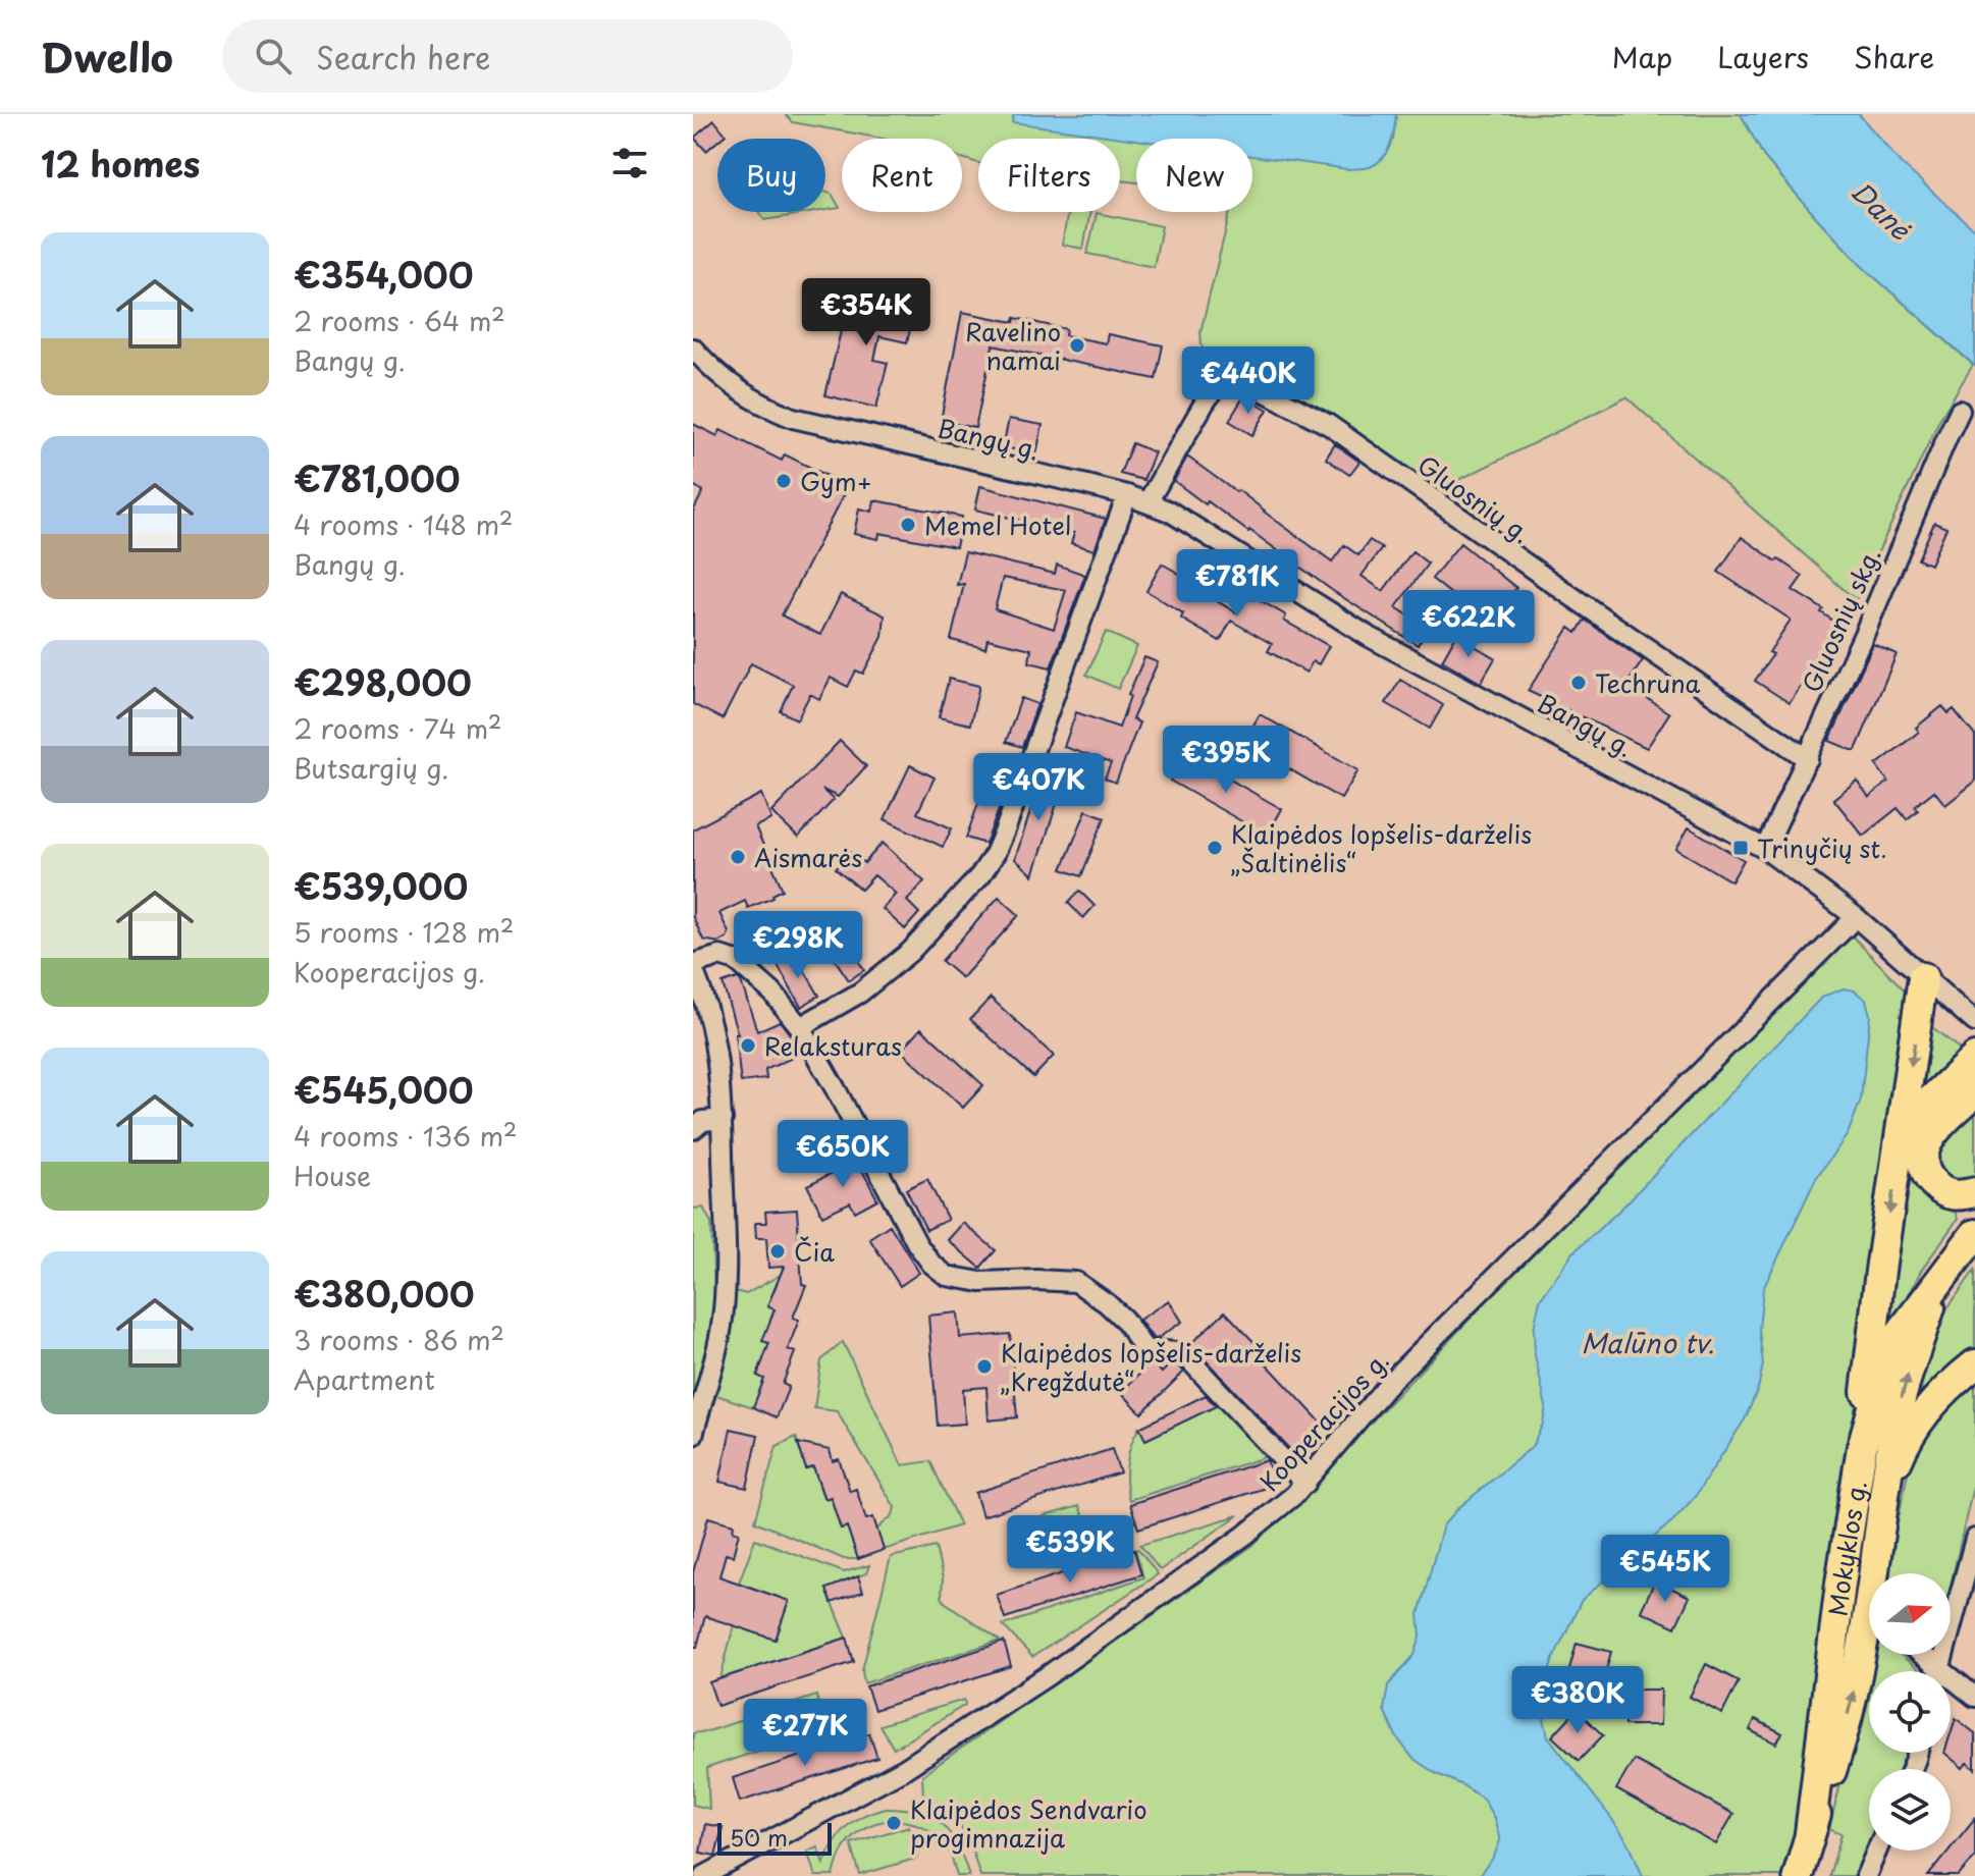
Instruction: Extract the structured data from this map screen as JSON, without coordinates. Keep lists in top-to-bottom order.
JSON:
{
  "streets": {
    "main road": ["Mokyklos g."],
    "street": [
      "Bangų g.",
      "Gluosnių g.",
      "Gluosnių skg.",
      "Kooperacijos g."
    ]
  },
  "crossings": [
    ["Bangų g.", "Gluosnių g."],
    ["Bangų g.", "Gluosnių skg."],
    ["Bangų g.", "Kooperacijos g."],
    ["Gluosnių g.", "Gluosnių skg."]
  ],
  "water": ["Danė", "Malūno tv."],
  "places": {
    "other": [
      "Ravelino namai",
      "Gym+",
      "Memel Hotel",
      "Techruna",
      "Klaipėdos lopšelis-darželis „Šaltinėlis“",
      "Aismarės",
      "Relaksturas",
      "Čia",
      "Klaipėdos lopšelis-darželis „Kregždutė“",
      "Klaipėdos Sendvario progimnazija"
    ],
    "transit": ["Trinyčių st."]
  },
  "scale_bar": "50 m",
  "north": "right",
  "page": {
    "header": "Dwello",
    "search": "Search here",
    "nav": ["Map", "Layers", "Share"],
    "heading": "12 homes",
    "chip": [
      "Buy",
      "Rent",
      "Filters",
      "New"
    ],
    "list": [
      {
        "name": "€354,000",
        "note": "2 rooms · 64 m² · Bangų g."
      },
      {
        "name": "€781,000",
        "note": "4 rooms · 148 m² · Bangų g."
      },
      {
        "name": "€298,000",
        "note": "2 rooms · 74 m² · Butsargių g."
      },
      {
        "name": "€539,000",
        "note": "5 rooms · 128 m² · Kooperacijos g."
      },
      {
        "name": "€545,000",
        "note": "4 rooms · 136 m² · House"
      },
      {
        "name": "€380,000",
        "note": "3 rooms · 86 m² · Apartment"
      }
    ],
    "price": [
      "€354K",
      "€440K",
      "€781K",
      "€622K",
      "€395K",
      "€407K",
      "€298K",
      "€650K",
      "€539K",
      "€545K",
      "€380K",
      "€277K"
    ],
    "scale": "50 m"
  }
}
